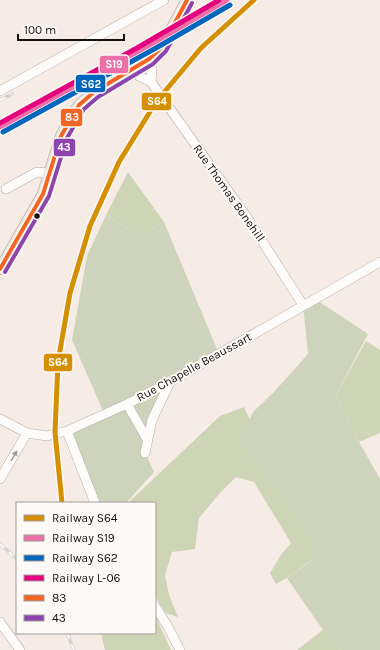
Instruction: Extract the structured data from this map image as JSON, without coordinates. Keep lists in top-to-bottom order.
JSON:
{
  "streets": {
    "street": ["Rue Thomas Bonehill", "Rue Chapelle Beaussart"]
  },
  "crossings": [
    ["Rue Thomas Bonehill", "Rue Chapelle Beaussart"]
  ],
  "lines": [
    "rail line S64",
    "rail line S19",
    "rail line L-06",
    "transit line 83",
    "transit line 43",
    "rail line S62"
  ],
  "legend": [
    "Railway S64",
    "Railway S19",
    "Railway S62",
    "Railway L-06",
    "83",
    "43"
  ],
  "scale_bar": "100 m"
}
